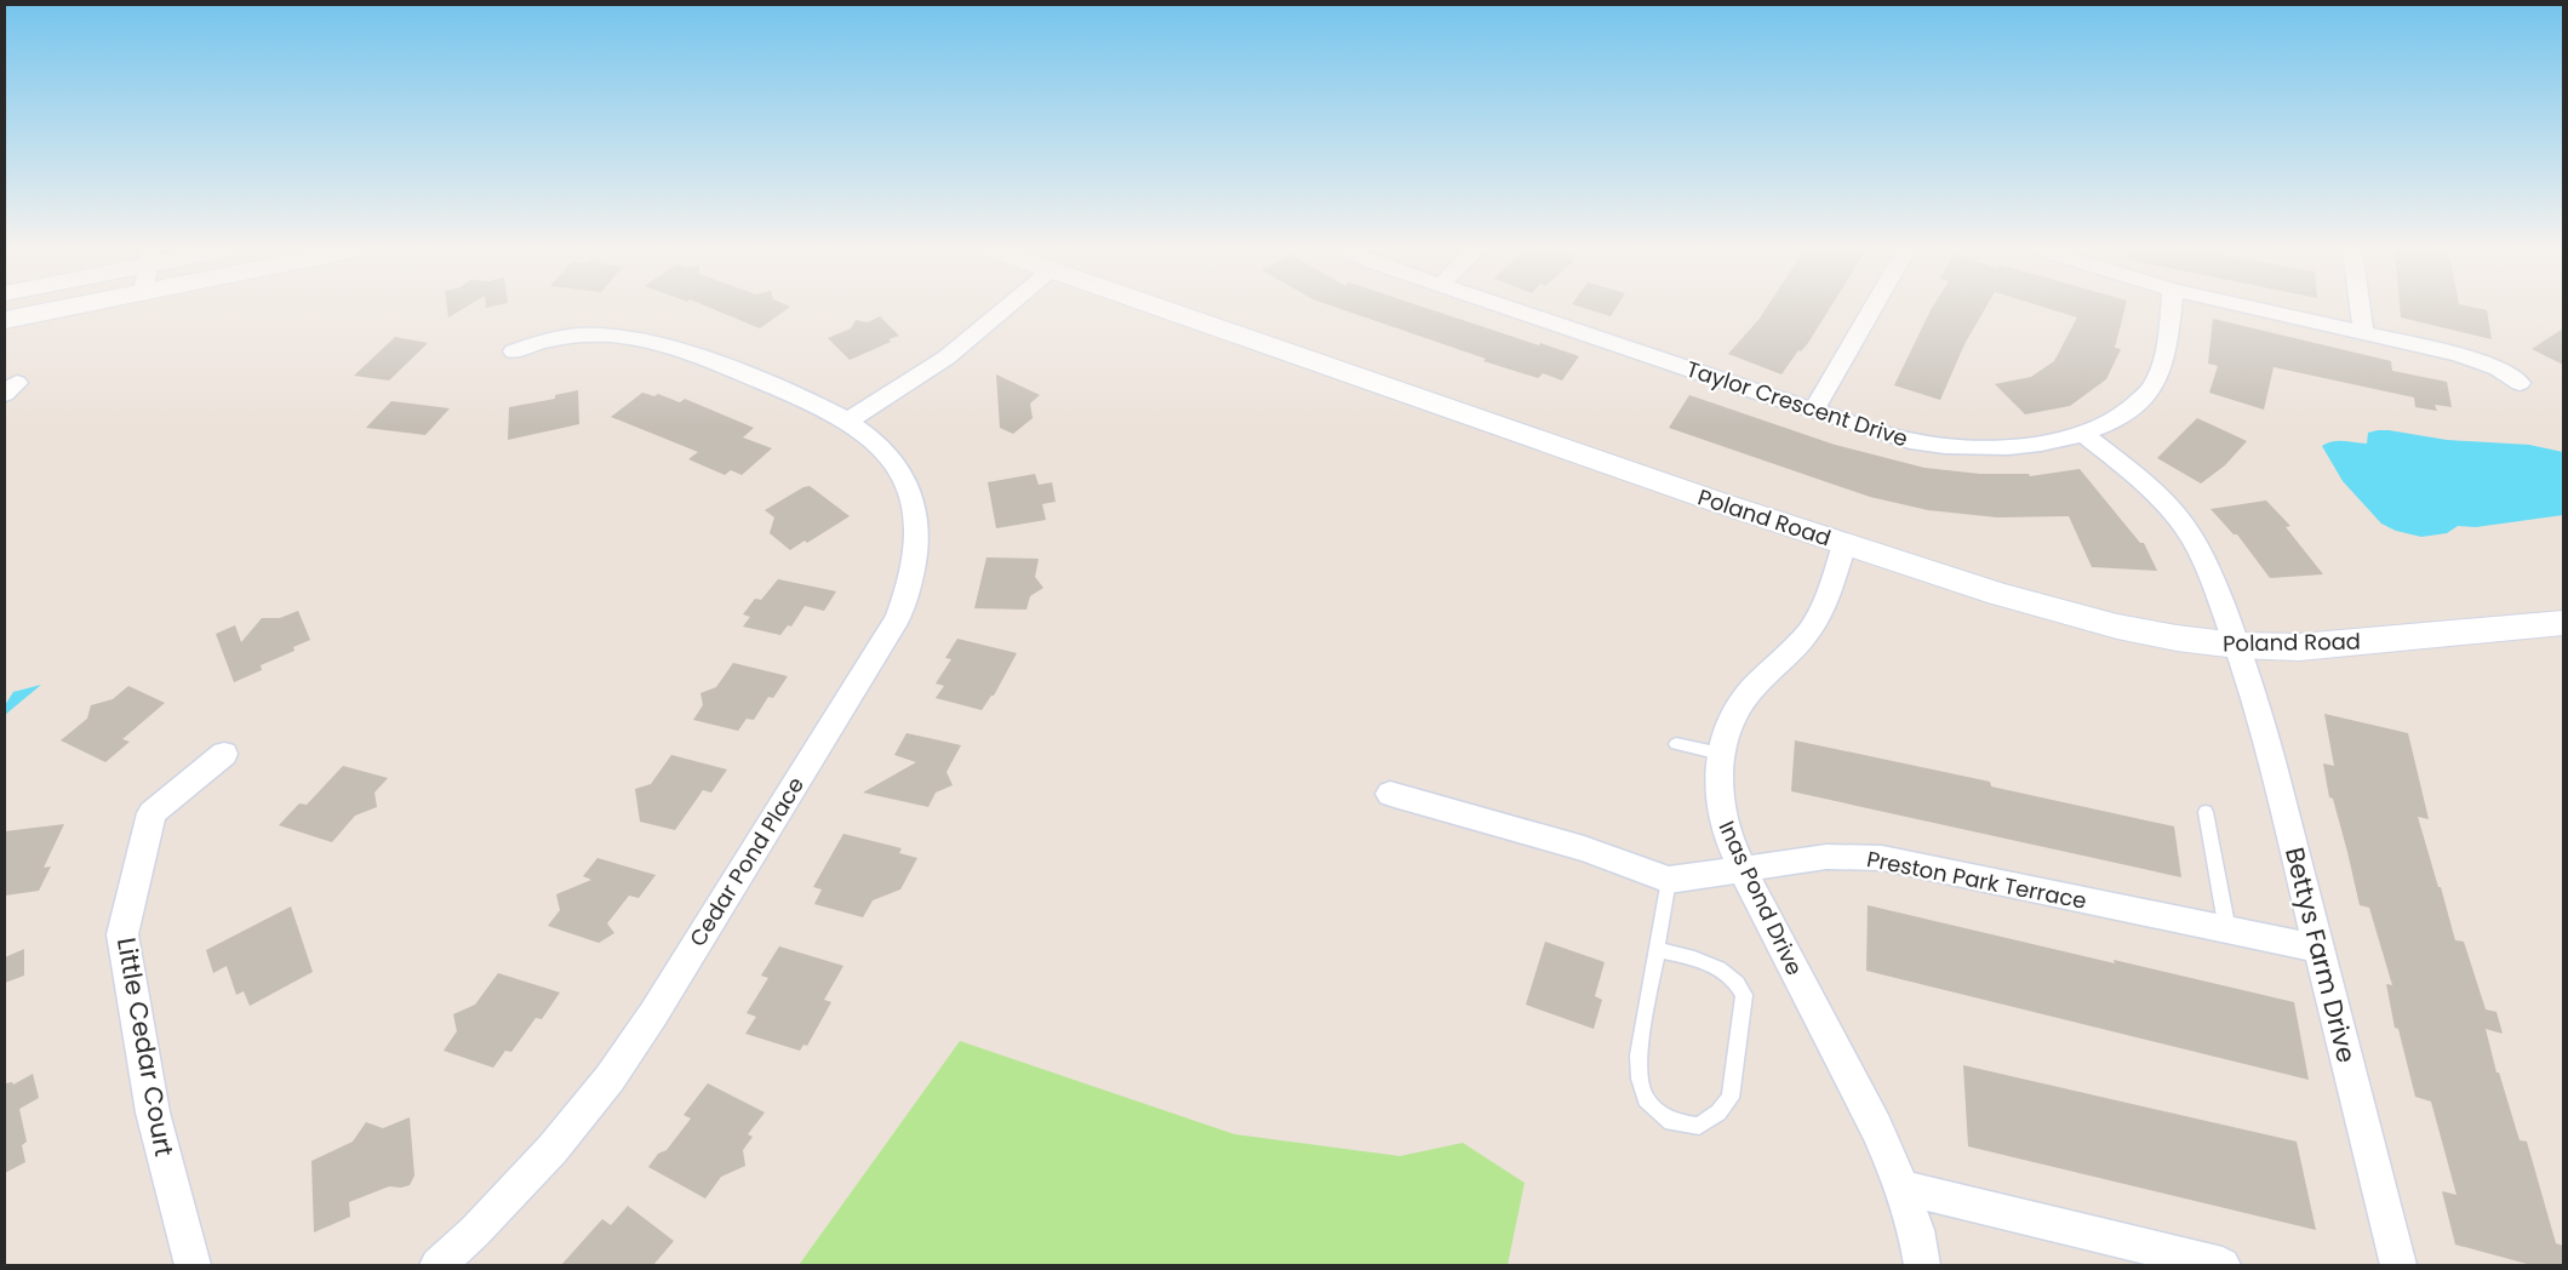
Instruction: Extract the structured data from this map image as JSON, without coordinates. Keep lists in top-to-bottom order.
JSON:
{
  "streets": {
    "street": [
      "Taylor Crescent Drive",
      "Poland Road",
      "Cedar Pond Place",
      "Preston Park Terrace",
      "Inas Pond Drive",
      "Bettys Farm Drive",
      "Little Cedar Court"
    ]
  },
  "crossings": [
    ["Taylor Crescent Drive", "Bettys Farm Drive"],
    ["Poland Road", "Inas Pond Drive"],
    ["Poland Road", "Bettys Farm Drive"],
    ["Preston Park Terrace", "Inas Pond Drive"],
    ["Preston Park Terrace", "Bettys Farm Drive"]
  ]
}
